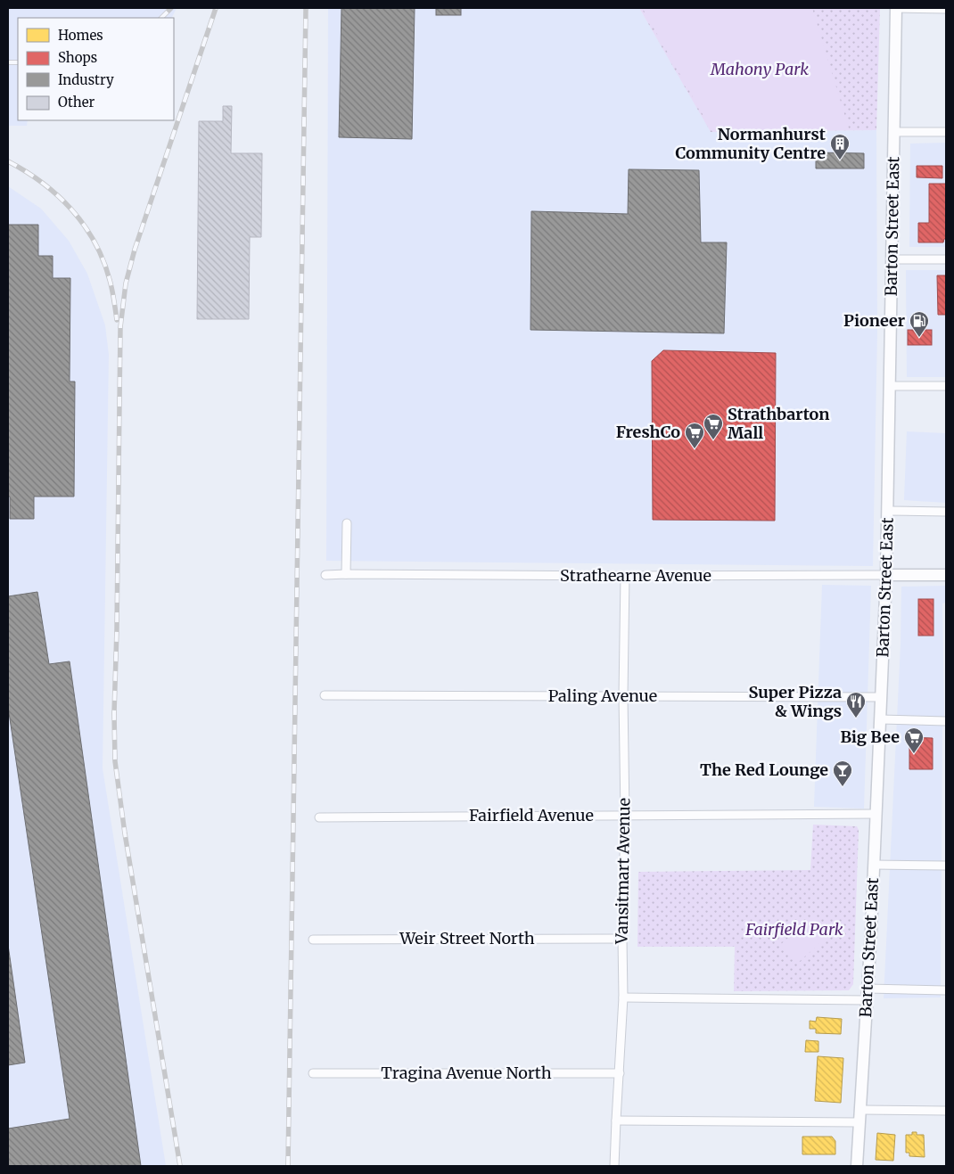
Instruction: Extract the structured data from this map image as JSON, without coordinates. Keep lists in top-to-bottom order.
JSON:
{
  "streets": {
    "main road": ["Barton Street East", "Strathearne Avenue"],
    "street": [
      "Paling Avenue",
      "Fairfield Avenue",
      "Vansitmart Avenue",
      "Weir Street North",
      "Tragina Avenue North"
    ]
  },
  "crossings": [
    ["Barton Street East", "Strathearne Avenue"],
    ["Barton Street East", "Paling Avenue"],
    ["Barton Street East", "Fairfield Avenue"],
    ["Strathearne Avenue", "Vansitmart Avenue"],
    ["Paling Avenue", "Vansitmart Avenue"],
    ["Fairfield Avenue", "Vansitmart Avenue"],
    ["Vansitmart Avenue", "Weir Street North"],
    ["Vansitmart Avenue", "Tragina Avenue North"]
  ],
  "parks": ["Mahony Park", "Fairfield Park"],
  "places": {
    "building": ["Normanhurst Community Centre"],
    "fuel station": ["Pioneer"],
    "supermarket": ["Strathbarton Mall", "FreshCo", "Big Bee"],
    "restaurant": ["Super Pizza & Wings"],
    "bar": ["The Red Lounge"]
  },
  "legend": [
    "Homes",
    "Shops",
    "Industry",
    "Other"
  ]
}
